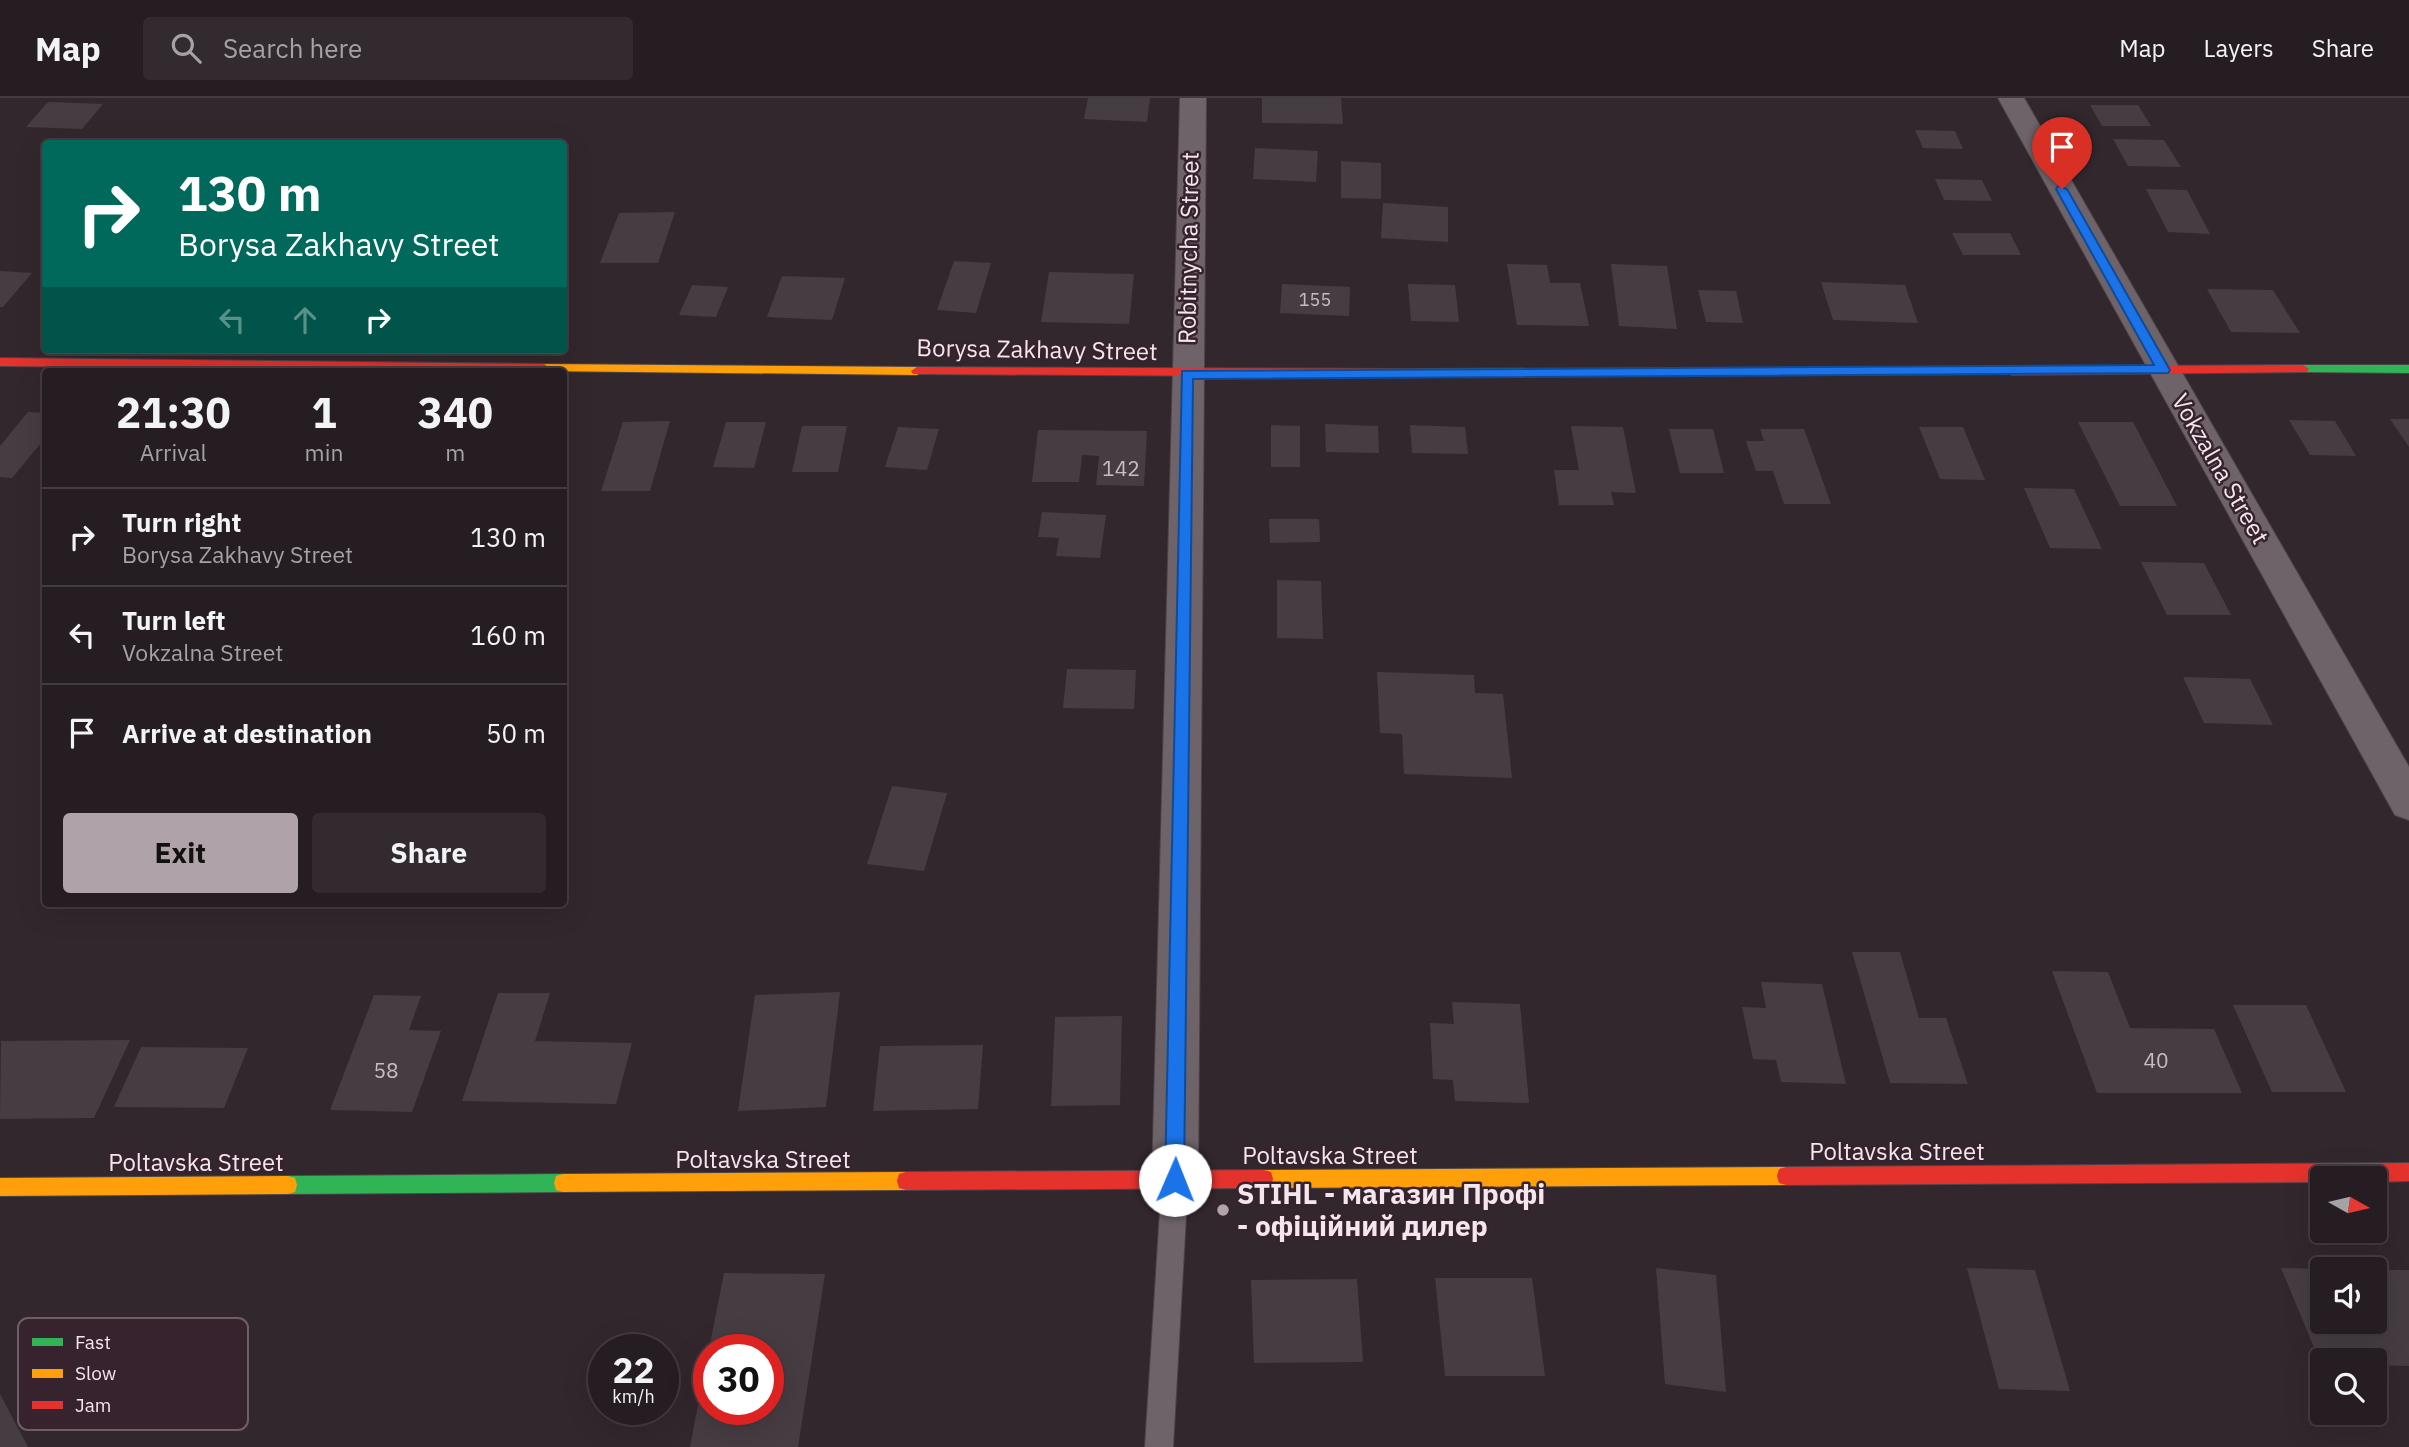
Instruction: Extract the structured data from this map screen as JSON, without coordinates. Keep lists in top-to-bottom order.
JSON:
{
  "streets": {
    "street": [
      "Robitnycha Street",
      "Borysa Zakhavy Street",
      "Vokzalna Street",
      "Poltavska Street"
    ]
  },
  "crossings": [
    ["Robitnycha Street", "Borysa Zakhavy Street"],
    ["Robitnycha Street", "Poltavska Street"],
    ["Borysa Zakhavy Street", "Vokzalna Street"]
  ],
  "places": ["STIHL - магазин Профі - офіційний дилер"],
  "house_numbers": [
    "155",
    "142",
    "40",
    "58"
  ],
  "legend": ["Fast", "Slow", "Jam"],
  "north": "right",
  "page": {
    "header": "Map",
    "search": "Search here",
    "nav": ["Map", "Layers", "Share"],
    "turn": ["130 m", "Borysa Zakhavy Street"],
    "eta": [
      "21:30",
      "Arrival",
      "1",
      "min",
      "340",
      "m"
    ],
    "list": [
      {
        "name": "Turn right",
        "note": "Borysa Zakhavy Street",
        "value": "130 m"
      },
      {
        "name": "Turn left",
        "note": "Vokzalna Street",
        "value": "160 m"
      },
      {
        "name": "Arrive at destination",
        "value": "50 m"
      }
    ],
    "buttons": ["Exit", "Share"],
    "speed": "22 km/h",
    "limit": "30"
  }
}
